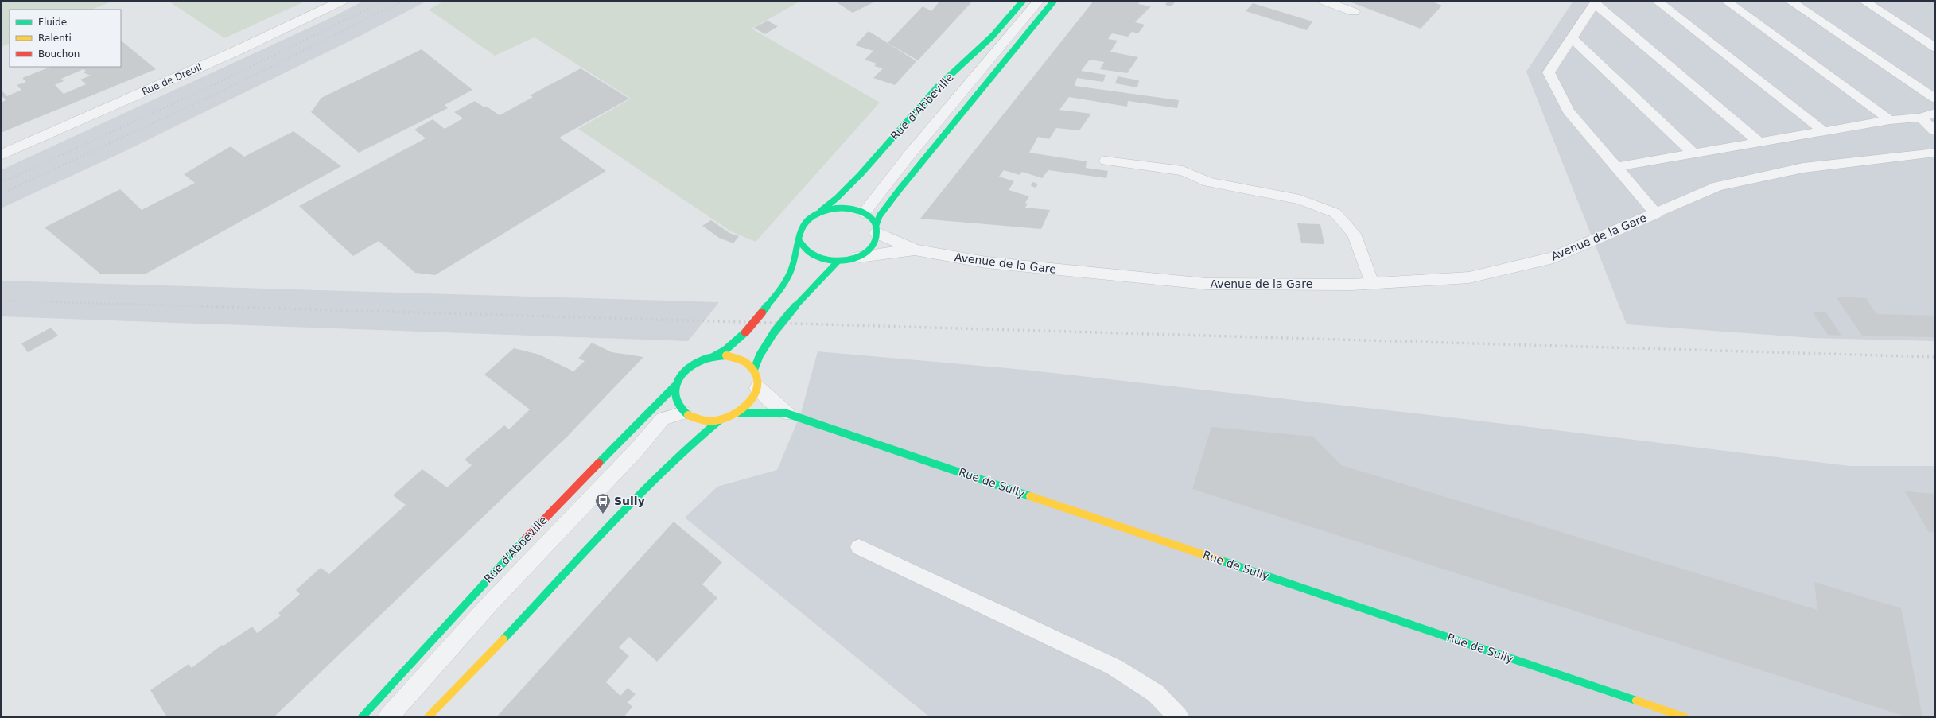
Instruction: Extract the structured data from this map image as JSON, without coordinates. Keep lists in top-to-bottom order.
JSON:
{
  "streets": {
    "main road": ["Rue d'Abbeville", "Rue de Sully"],
    "street": ["Rue de Dreuil", "Avenue de la Gare"]
  },
  "crossings": [
    ["Rue d'Abbeville", "Avenue de la Gare"],
    ["Rue d'Abbeville", "Rue de Sully"]
  ],
  "places": {
    "bus stop": ["Sully"]
  },
  "legend": ["Fluide", "Ralenti", "Bouchon"]
}
